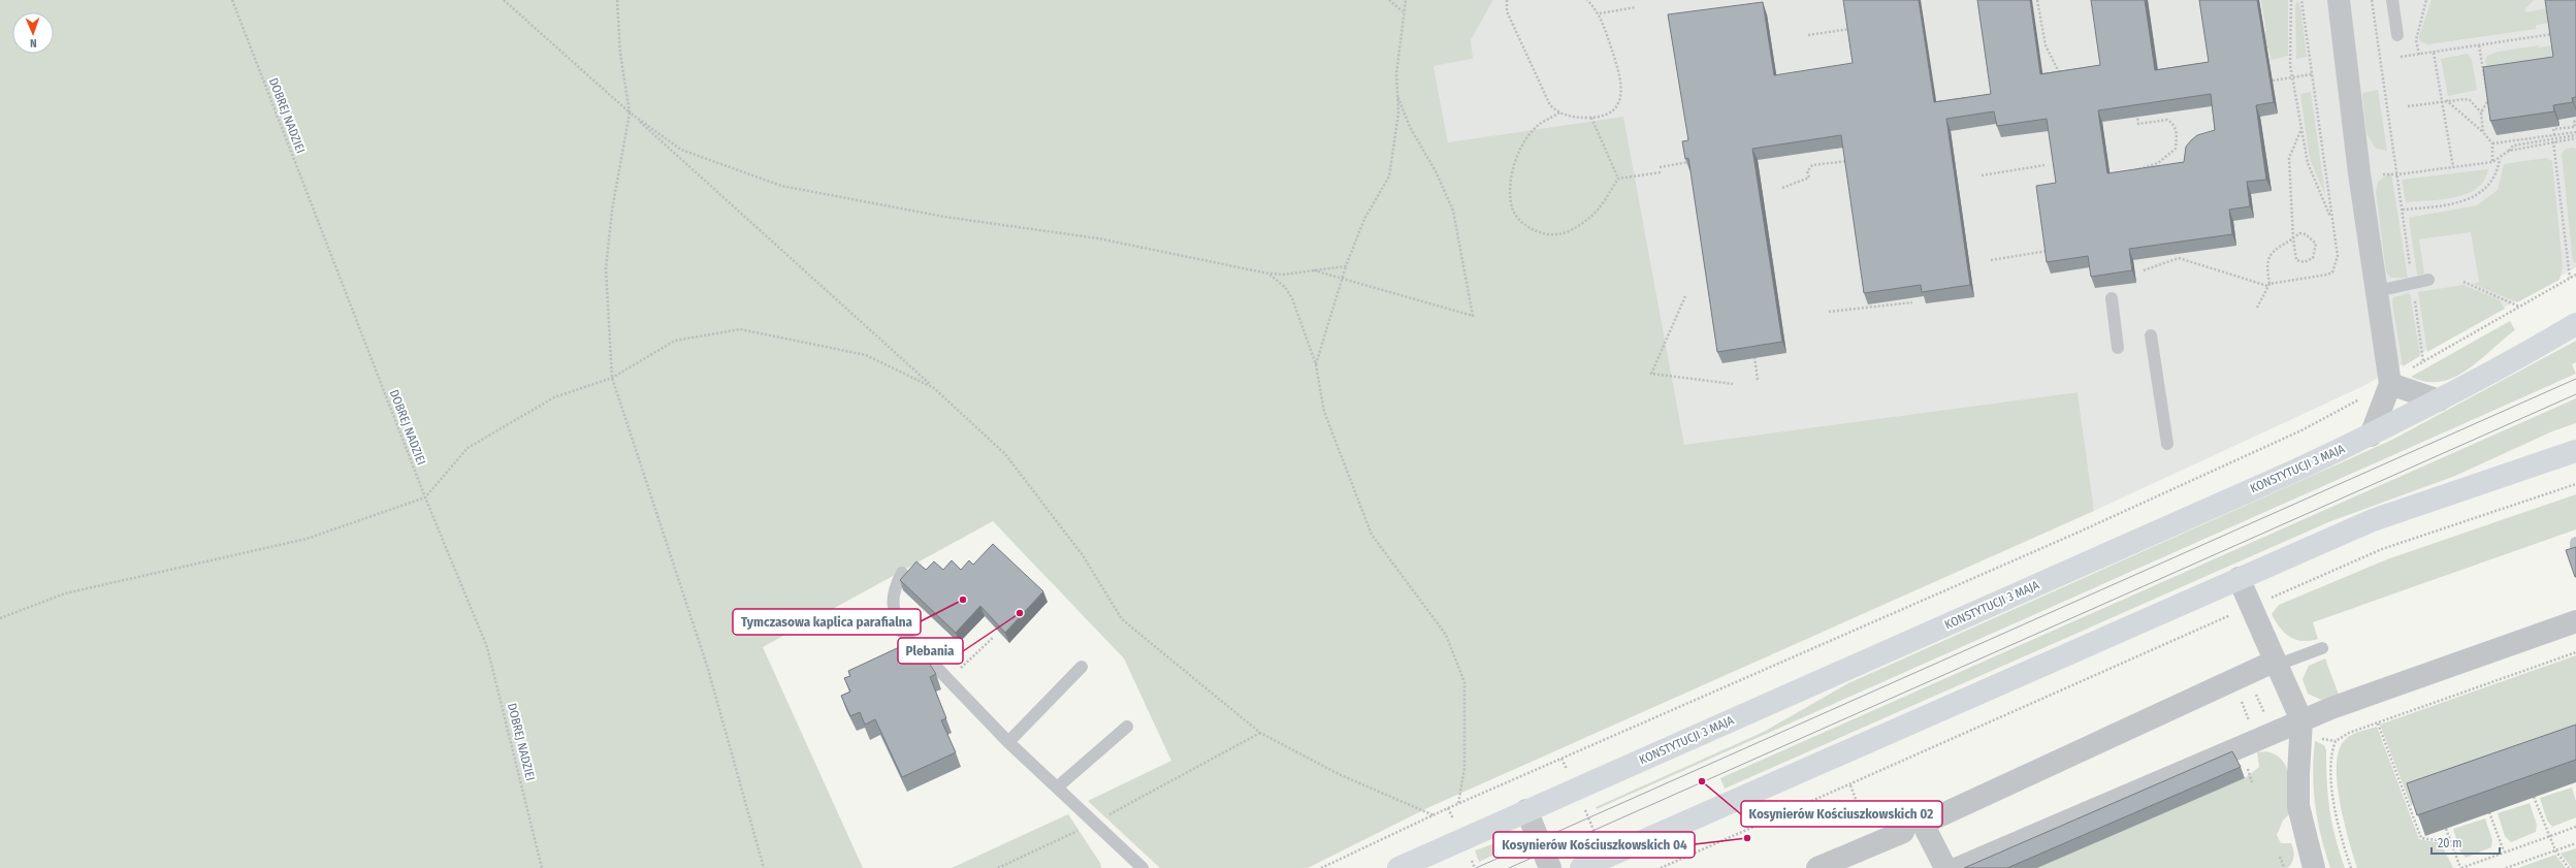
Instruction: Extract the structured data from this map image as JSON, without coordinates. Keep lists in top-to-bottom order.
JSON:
{
  "streets": {
    "street": ["KONSTYTUCJI 3 MAJA"],
    "path": ["DOBREJ NADZIEI"]
  },
  "places": [
    "Tymczasowa kaplica parafialna",
    "Plebania",
    "Kosynierów Kościuszkowskich 02",
    "Kosynierów Kościuszkowskich 04"
  ],
  "scale_bar": "20 m",
  "north": "bottom"
}
